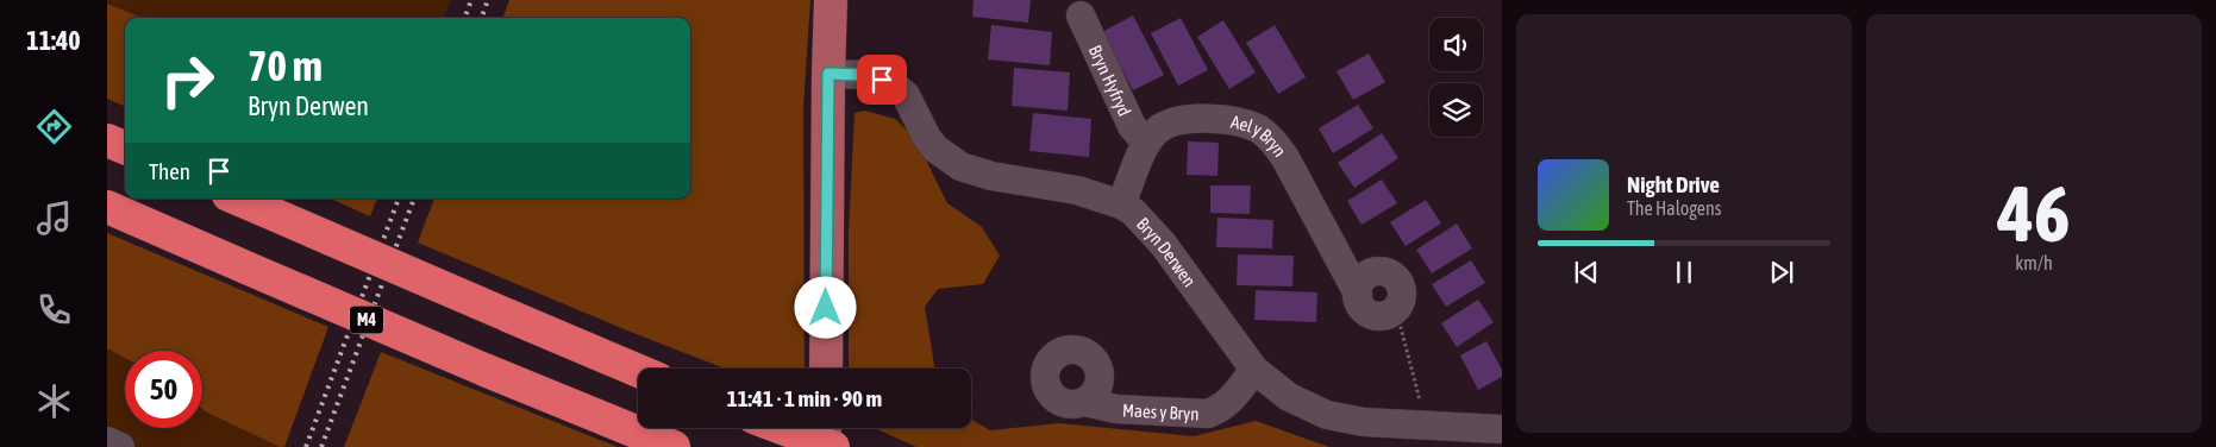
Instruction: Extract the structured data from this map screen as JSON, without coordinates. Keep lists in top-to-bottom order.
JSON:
{
  "streets": {
    "highway": ["M4"],
    "street": [
      "Bryn Hyfryd",
      "Ael y Bryn",
      "Bryn Derwen",
      "Maes y Bryn"
    ]
  },
  "crossings": [
    ["Bryn Hyfryd", "Ael y Bryn"],
    ["Ael y Bryn", "Bryn Derwen"],
    ["Bryn Derwen", "Maes y Bryn"]
  ],
  "page": {
    "tabs": "11:40",
    "tile": ["46", "km/h"],
    "turn": ["70 m", "Bryn Derwen"],
    "then": "Then",
    "song": ["Night Drive", "The Halogens"],
    "limit": "50",
    "trip": "11:41 · 1 min · 90 m"
  }
}
